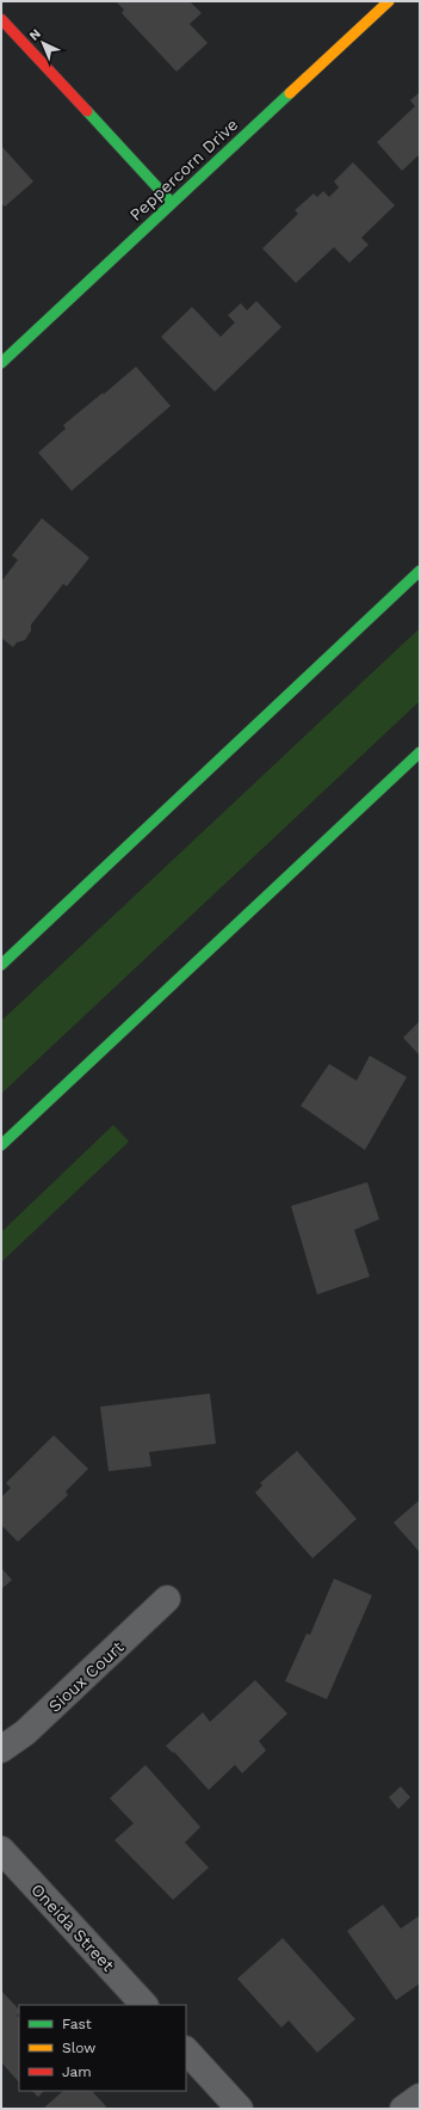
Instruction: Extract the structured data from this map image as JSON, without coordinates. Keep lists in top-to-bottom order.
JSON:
{
  "streets": {
    "main road": ["Peppercorn Drive"],
    "street": ["Sioux Court", "Oneida Street"]
  },
  "legend": ["Fast", "Slow", "Jam"],
  "north": "top left"
}
